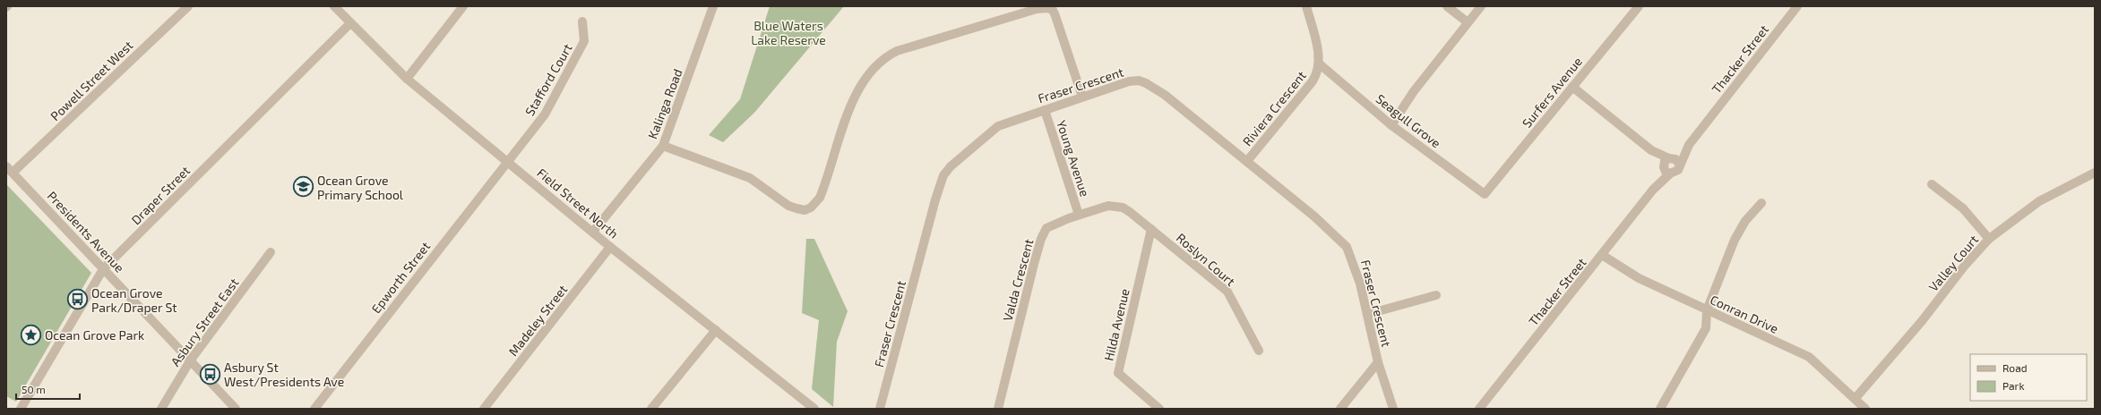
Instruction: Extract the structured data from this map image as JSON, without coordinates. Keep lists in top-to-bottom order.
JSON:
{
  "streets": {
    "street": [
      "Thacker Street",
      "Stafford Court",
      "Powell Street West",
      "Fraser Crescent",
      "Surfers Avenue",
      "Kalinga Road",
      "Riviera Crescent",
      "Seagull Grove",
      "Young Avenue",
      "Draper Street",
      "Field Street North",
      "Presidents Avenue",
      "Roslyn Court",
      "Valley Court",
      "Epworth Street",
      "Valda Crescent",
      "Conran Drive",
      "Madeley Street",
      "Asbury Street East",
      "Hilda Avenue"
    ]
  },
  "crossings": [
    ["Thacker Street", "Conran Drive"],
    ["Stafford Court", "Field Street North"],
    ["Stafford Court", "Epworth Street"],
    ["Powell Street West", "Presidents Avenue"],
    ["Fraser Crescent", "Riviera Crescent"],
    ["Fraser Crescent", "Young Avenue"],
    ["Surfers Avenue", "Seagull Grove"],
    ["Kalinga Road", "Field Street North"],
    ["Riviera Crescent", "Seagull Grove"],
    ["Young Avenue", "Valda Crescent"],
    ["Draper Street", "Field Street North"],
    ["Draper Street", "Presidents Avenue"],
    ["Field Street North", "Epworth Street"],
    ["Field Street North", "Madeley Street"],
    ["Presidents Avenue", "Asbury Street East"],
    ["Roslyn Court", "Valda Crescent"],
    ["Roslyn Court", "Hilda Avenue"],
    ["Valley Court", "Conran Drive"],
    ["Valda Crescent", "Hilda Avenue"]
  ],
  "parks": ["Blue Waters Lake Reserve"],
  "places": {
    "school or university": ["Ocean Grove Primary School"],
    "bus stop": ["Ocean Grove Park/Draper St", "Asbury St West/Presidents Ave"],
    "place": ["Ocean Grove Park"]
  },
  "legend": ["Road", "Park"],
  "scale_bar": "50 m"
}
